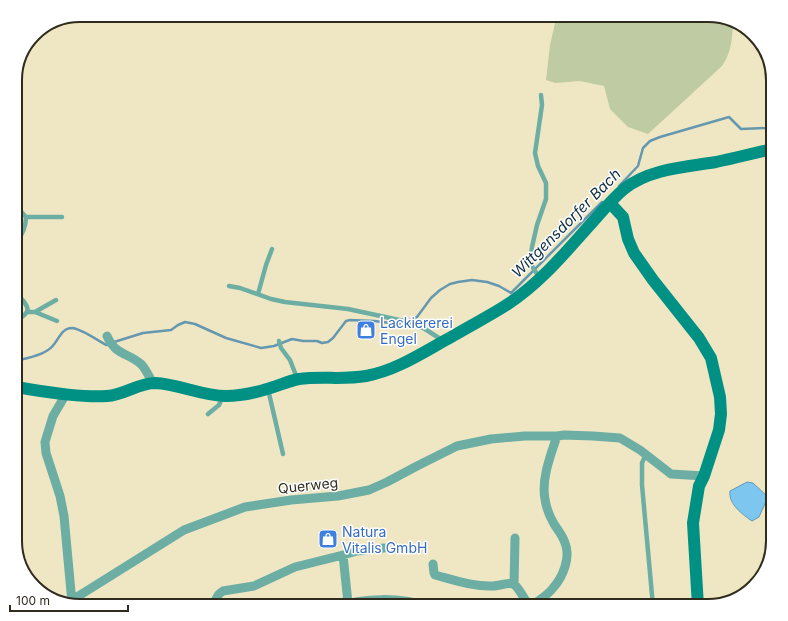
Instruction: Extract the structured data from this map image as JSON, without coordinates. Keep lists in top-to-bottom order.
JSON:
{
  "streets": {
    "street": ["Querweg"]
  },
  "water": ["Wittgensdorfer Bach"],
  "places": {
    "shop": ["Lackiererei Engel", "Natura Vitalis GmbH"]
  },
  "scale_bar": "100 m"
}
